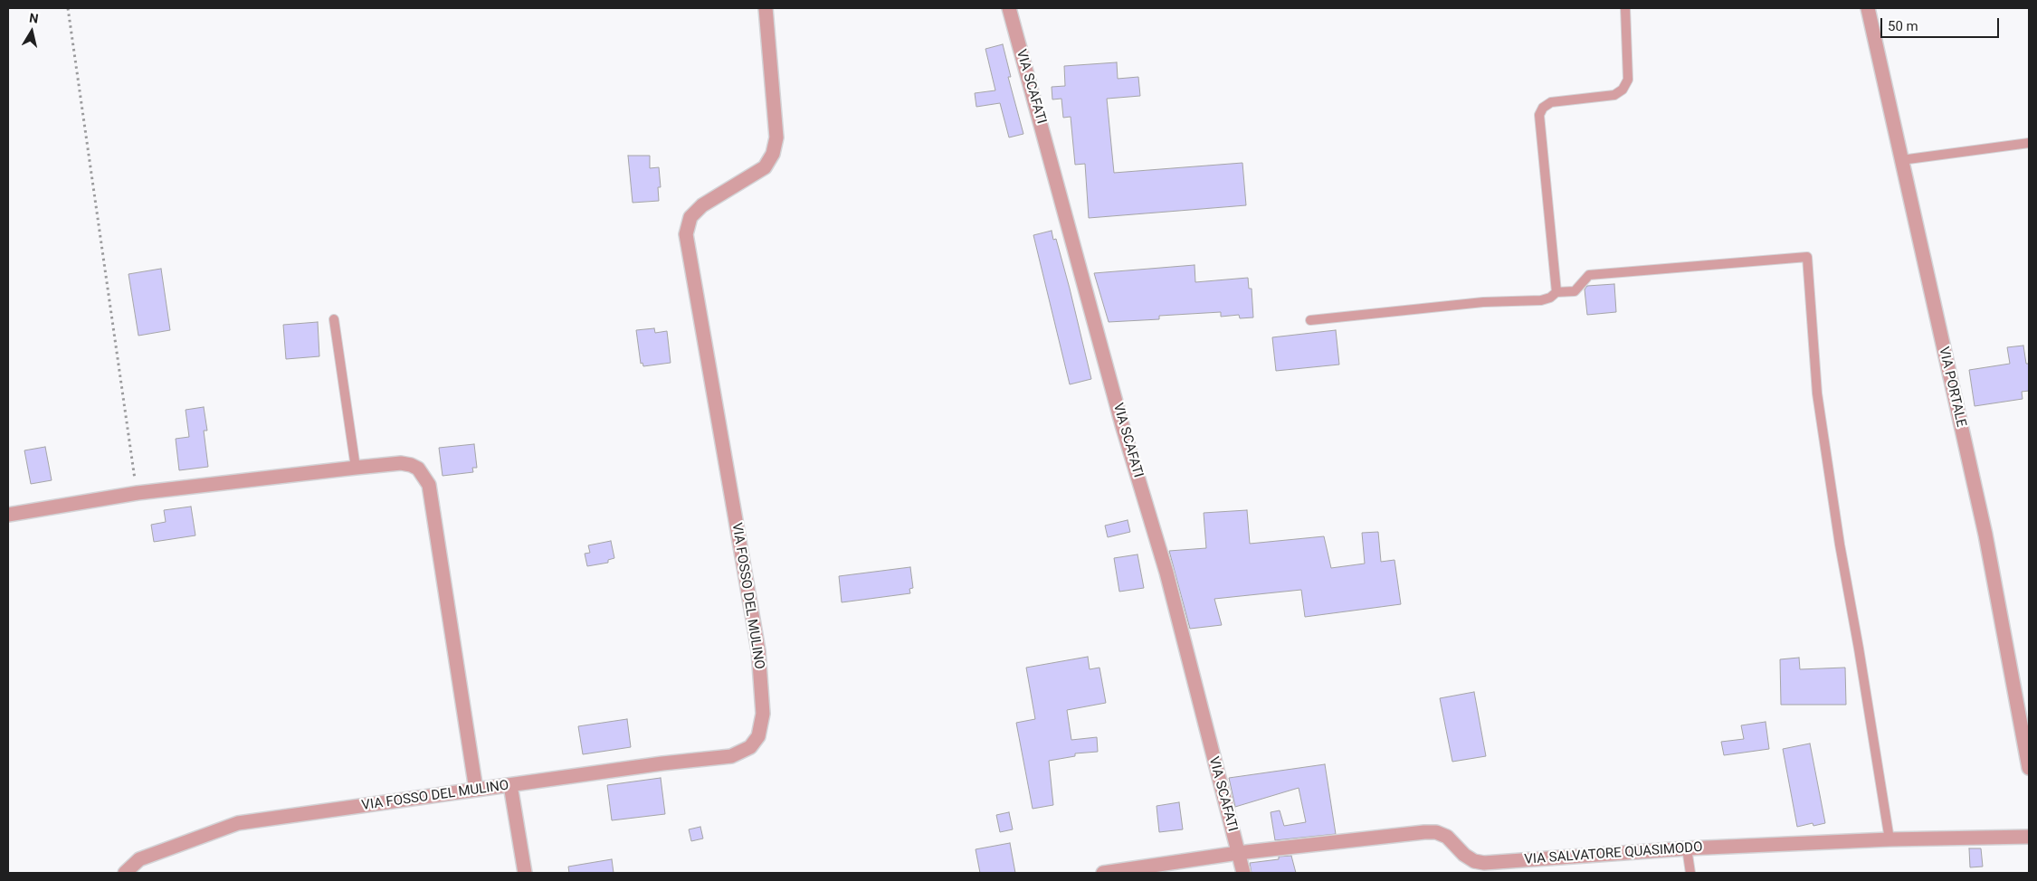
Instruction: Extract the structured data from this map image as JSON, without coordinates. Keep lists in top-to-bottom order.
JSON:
{
  "streets": {
    "street": [
      "VIA SCAFATI",
      "VIA PORTALE",
      "VIA FOSSO DEL MULINO",
      "VIA SALVATORE QUASIMODO"
    ]
  },
  "crossings": [
    ["VIA SCAFATI", "VIA SALVATORE QUASIMODO"]
  ],
  "scale_bar": "50 m",
  "north": "top"
}
